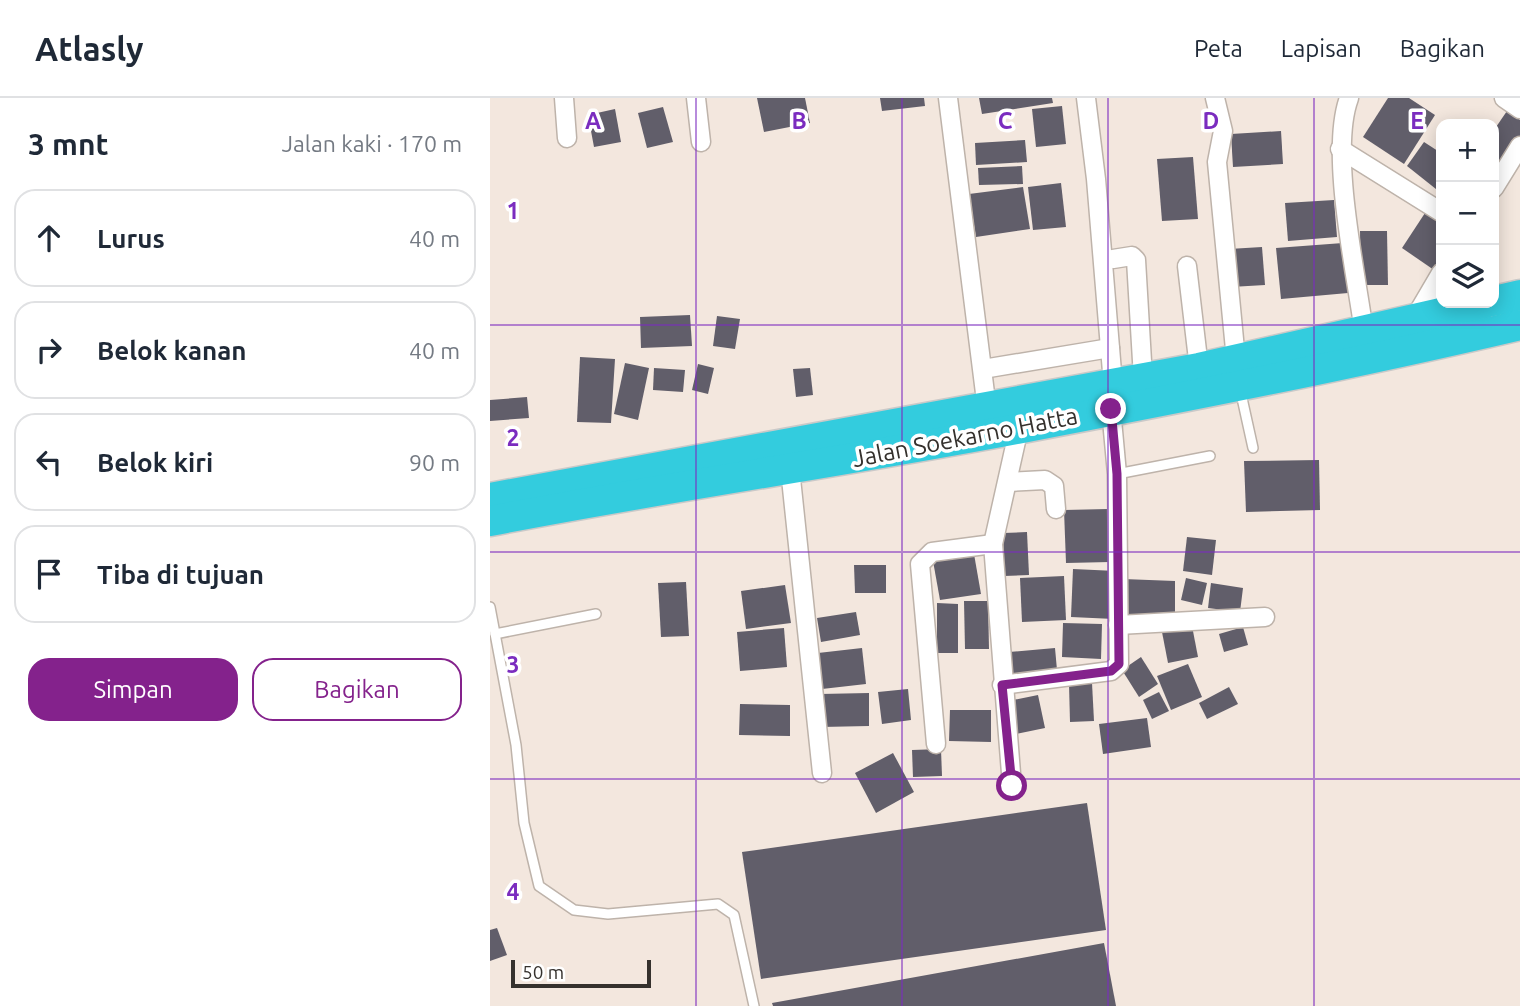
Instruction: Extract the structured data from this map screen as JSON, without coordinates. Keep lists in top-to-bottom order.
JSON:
{
  "streets": {
    "highway": ["Jalan Soekarno Hatta"]
  },
  "scale_bar": "50 m",
  "page": {
    "header": "Atlasly",
    "nav": ["Peta", "Lapisan", "Bagikan"],
    "heading": ["3 mnt", "Jalan kaki · 170 m"],
    "map_buttons": ["+", "−"],
    "list": [
      ["Lurus", "40 m"],
      ["Belok kanan", "40 m"],
      ["Belok kiri", "90 m"],
      "Tiba di tujuan"
    ],
    "buttons": ["Simpan", "Bagikan"],
    "scale": "50 m"
  },
  "grid": {
    "columns": [
      "A",
      "B",
      "C",
      "D",
      "E"
    ],
    "rows": [
      "1",
      "2",
      "3",
      "4"
    ]
  }
}
